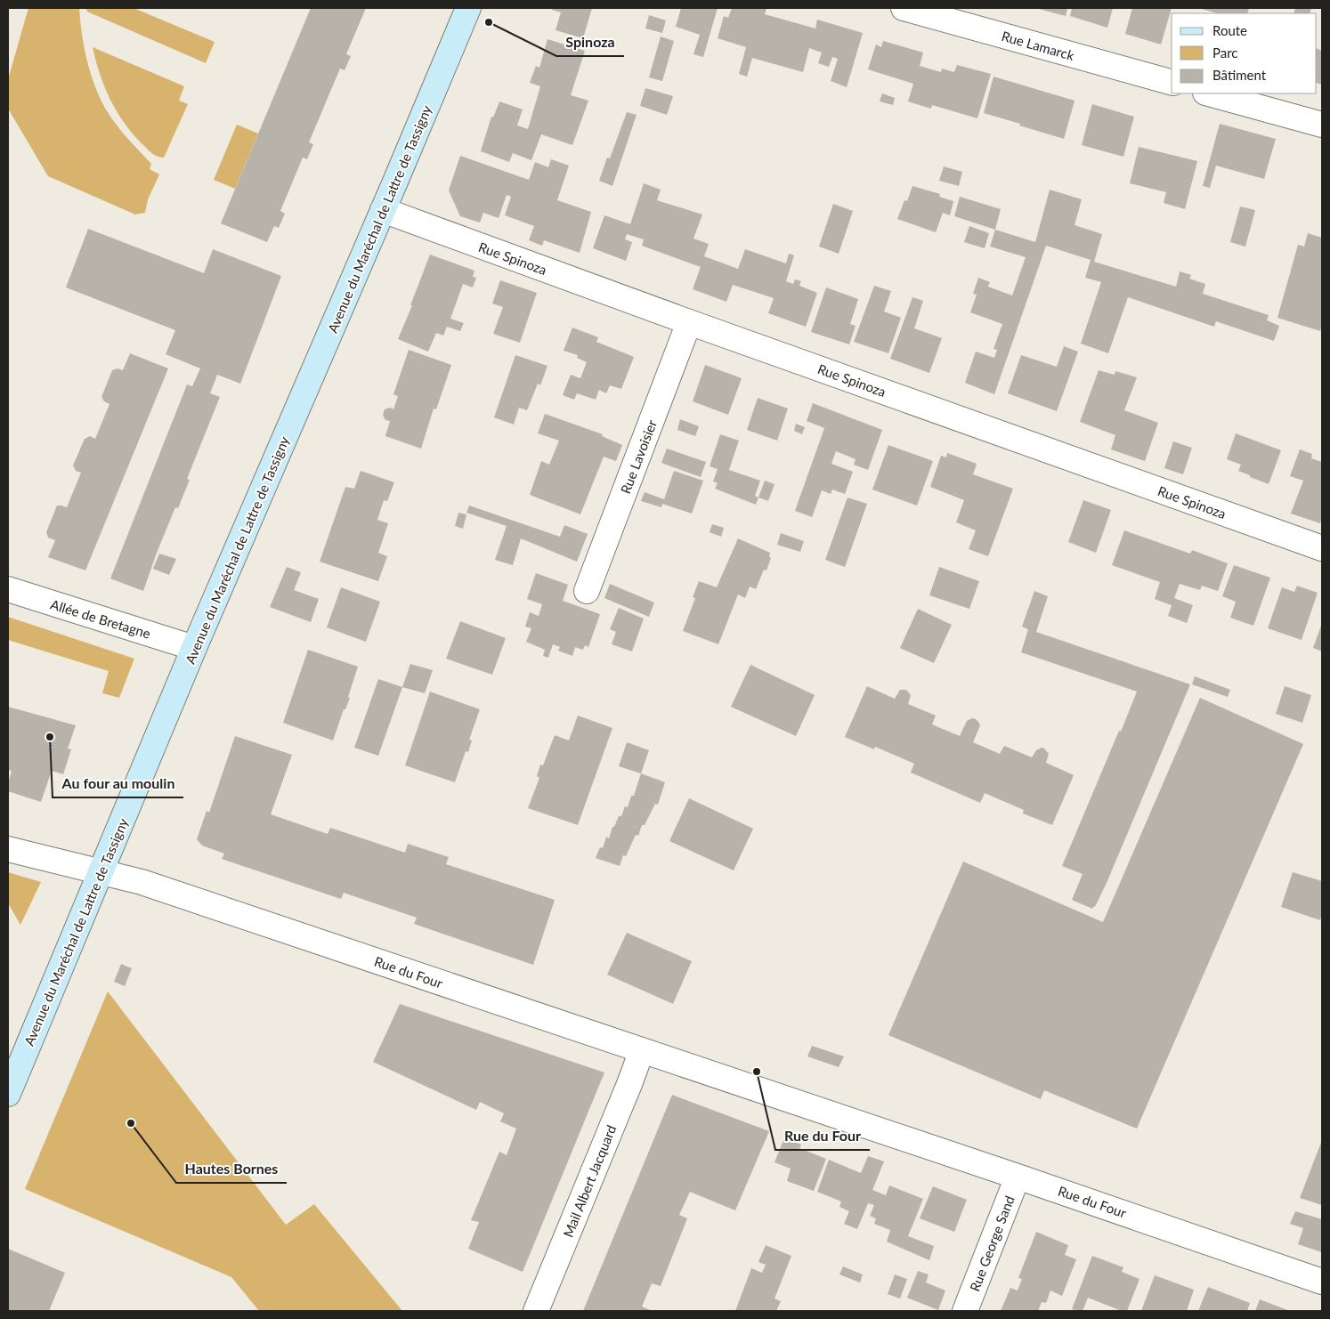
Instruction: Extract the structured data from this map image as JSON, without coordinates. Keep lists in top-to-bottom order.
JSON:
{
  "streets": {
    "street": [
      "Rue Lamarck",
      "Avenue du Maréchal de Lattre de Tassigny",
      "Rue Spinoza",
      "Rue Lavoisier",
      "Allée de Bretagne",
      "Rue du Four",
      "Mail Albert Jacquard",
      "Rue George Sand"
    ]
  },
  "crossings": [
    ["Avenue du Maréchal de Lattre de Tassigny", "Rue Spinoza"],
    ["Avenue du Maréchal de Lattre de Tassigny", "Allée de Bretagne"],
    ["Avenue du Maréchal de Lattre de Tassigny", "Rue du Four"],
    ["Rue Spinoza", "Rue Lavoisier"],
    ["Rue du Four", "Mail Albert Jacquard"],
    ["Rue du Four", "Rue George Sand"]
  ],
  "places": [
    "Spinoza",
    "Au four au moulin",
    "Rue du Four",
    "Hautes Bornes"
  ],
  "legend": ["Route", "Parc", "Bâtiment"]
}
